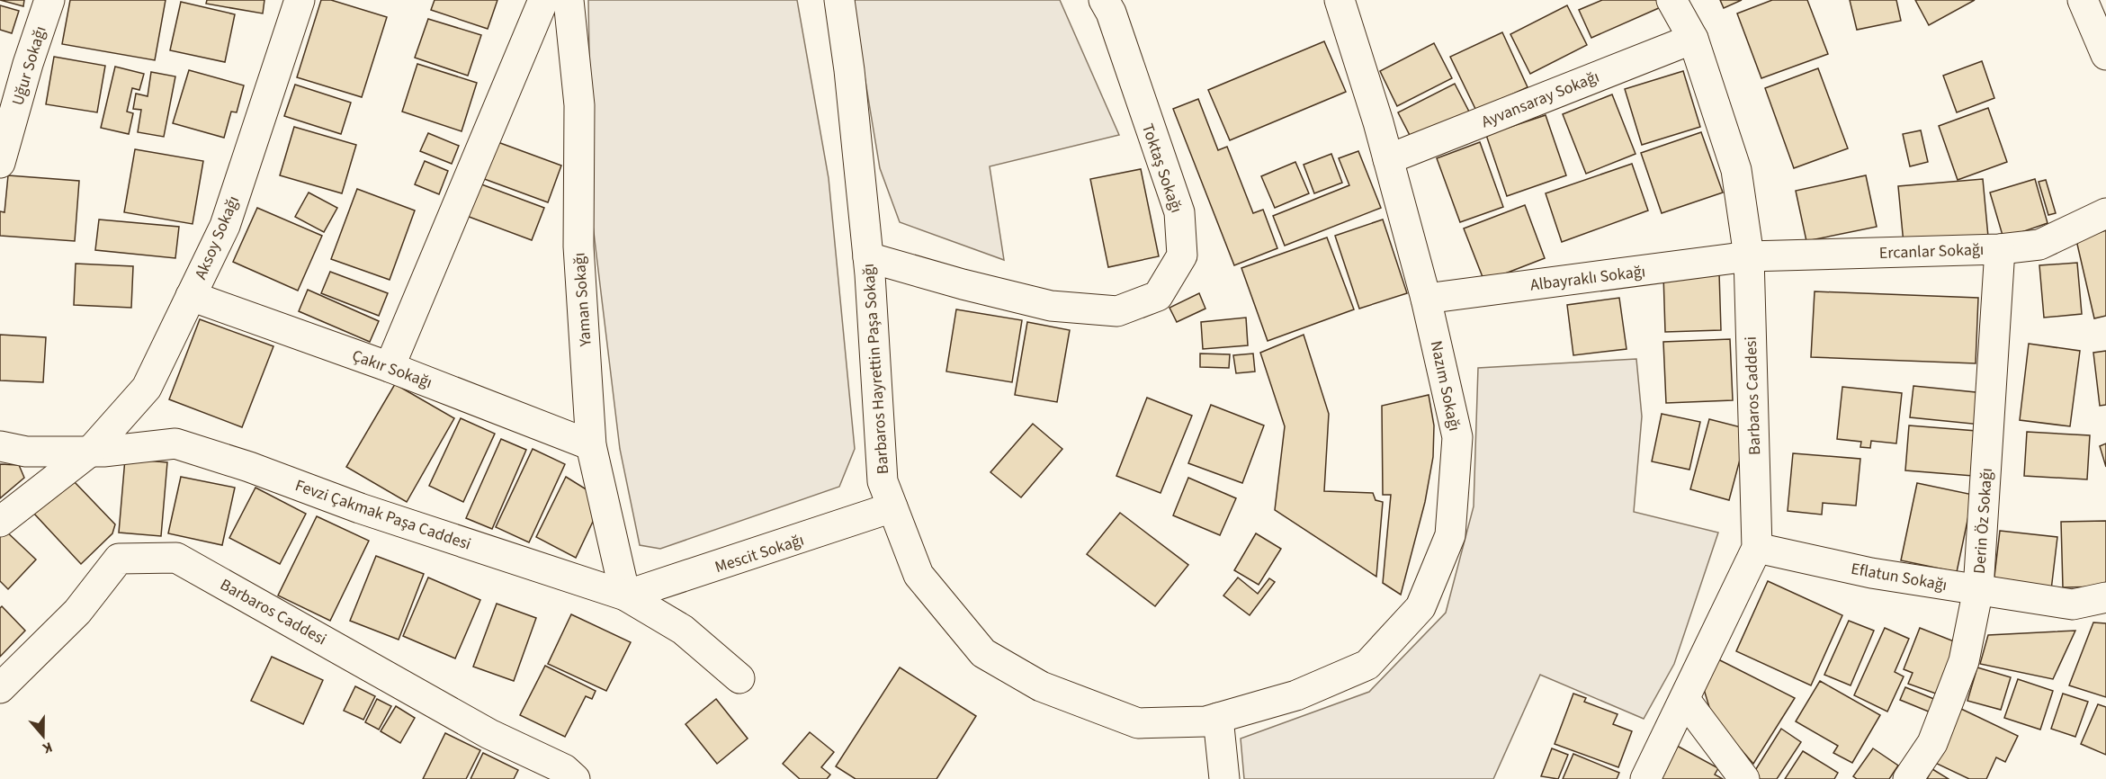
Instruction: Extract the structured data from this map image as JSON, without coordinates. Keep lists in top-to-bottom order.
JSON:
{
  "streets": {
    "street": [
      "Uğur Sokağı",
      "Ayvansaray Sokağı",
      "Toktaş Sokağı",
      "Aksoy Sokağı",
      "Ercanlar Sokağı",
      "Albayraklı Sokağı",
      "Yaman Sokağı",
      "Çakır Sokağı",
      "Barbaros Hayrettin Paşa Sokağı",
      "Nazım Sokağı",
      "Barbaros Caddesi",
      "Fevzi Çakmak Paşa Caddesi",
      "Derin Öz Sokağı",
      "Mescit Sokağı",
      "Eflatun Sokağı"
    ]
  },
  "crossings": [
    ["Ayvansaray Sokağı", "Nazım Sokağı"],
    ["Ayvansaray Sokağı", "Barbaros Caddesi"],
    ["Toktaş Sokağı", "Barbaros Hayrettin Paşa Sokağı"],
    ["Aksoy Sokağı", "Çakır Sokağı"],
    ["Aksoy Sokağı", "Fevzi Çakmak Paşa Caddesi"],
    ["Ercanlar Sokağı", "Albayraklı Sokağı"],
    ["Ercanlar Sokağı", "Barbaros Caddesi"],
    ["Ercanlar Sokağı", "Derin Öz Sokağı"],
    ["Albayraklı Sokağı", "Nazım Sokağı"],
    ["Albayraklı Sokağı", "Barbaros Caddesi"],
    ["Yaman Sokağı", "Çakır Sokağı"],
    ["Yaman Sokağı", "Fevzi Çakmak Paşa Caddesi"],
    ["Yaman Sokağı", "Mescit Sokağı"],
    ["Barbaros Hayrettin Paşa Sokağı", "Nazım Sokağı"],
    ["Barbaros Hayrettin Paşa Sokağı", "Mescit Sokağı"],
    ["Barbaros Caddesi", "Eflatun Sokağı"],
    ["Fevzi Çakmak Paşa Caddesi", "Mescit Sokağı"],
    ["Derin Öz Sokağı", "Eflatun Sokağı"]
  ],
  "north": "bottom"
}
